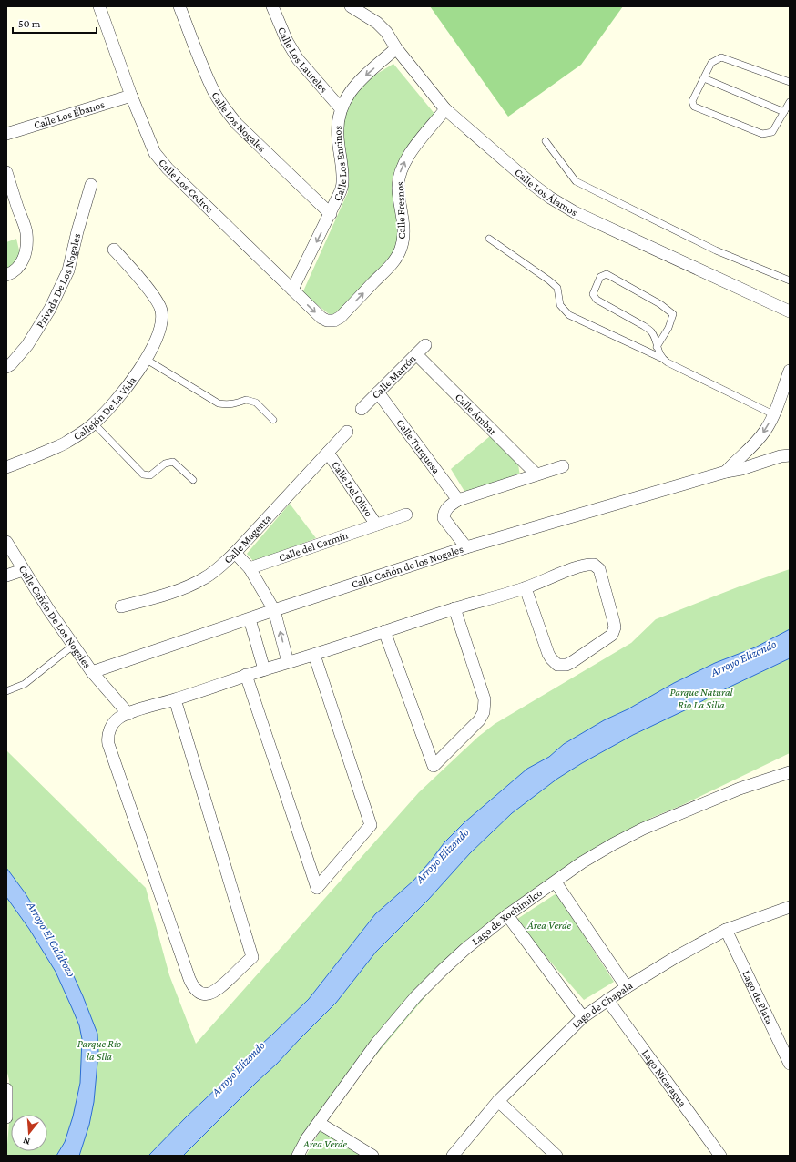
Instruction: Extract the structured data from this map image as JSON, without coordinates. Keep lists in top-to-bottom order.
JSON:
{
  "streets": {
    "street": [
      "Calle Los Laureles",
      "Calle Los Ébanos",
      "Calle Los Nogales",
      "Calle Los Encinos",
      "Calle Los Cedros",
      "Calle Los Álamos",
      "Calle Fresnos",
      "Privada De Los Nogales",
      "Calle Marrón",
      "Callejón De La Vida",
      "Calle Ámbar",
      "Calle Turquesa",
      "Calle Del Olivo",
      "Calle Magenta",
      "Calle del Carmín",
      "Calle Cañón de los Nogales",
      "Calle Cañón De Los Nogales",
      "Lago de Xochimilco",
      "Lago de Plata",
      "Lago de Chapala",
      "Lago Nicaragua"
    ]
  },
  "crossings": [
    ["Calle Los Laureles", "Calle Los Encinos"],
    ["Calle Los Ébanos", "Calle Los Cedros"],
    ["Calle Los Nogales", "Calle Los Encinos"],
    ["Calle Los Encinos", "Calle Los Cedros"],
    ["Calle Los Encinos", "Calle Los Álamos"],
    ["Calle Los Cedros", "Calle Fresnos"],
    ["Calle Los Álamos", "Calle Fresnos"],
    ["Calle Marrón", "Calle Ámbar"],
    ["Calle Marrón", "Calle Turquesa"],
    ["Calle Del Olivo", "Calle Magenta"],
    ["Calle Del Olivo", "Calle del Carmín"],
    ["Calle Cañón de los Nogales", "Calle Cañón De Los Nogales"],
    ["Lago de Plata", "Lago de Chapala"],
    ["Lago de Chapala", "Lago Nicaragua"]
  ],
  "one_way": ["Calle Los Encinos", "Calle Fresnos"],
  "water": ["Arroyo Elizondo", "Arroyo El Calabozo"],
  "parks": [
    "Parque Natural Rio La Silla",
    "Área Verde",
    "Parque Río la Slla",
    "Area Verde"
  ],
  "scale_bar": "50 m",
  "north": "bottom"
}
